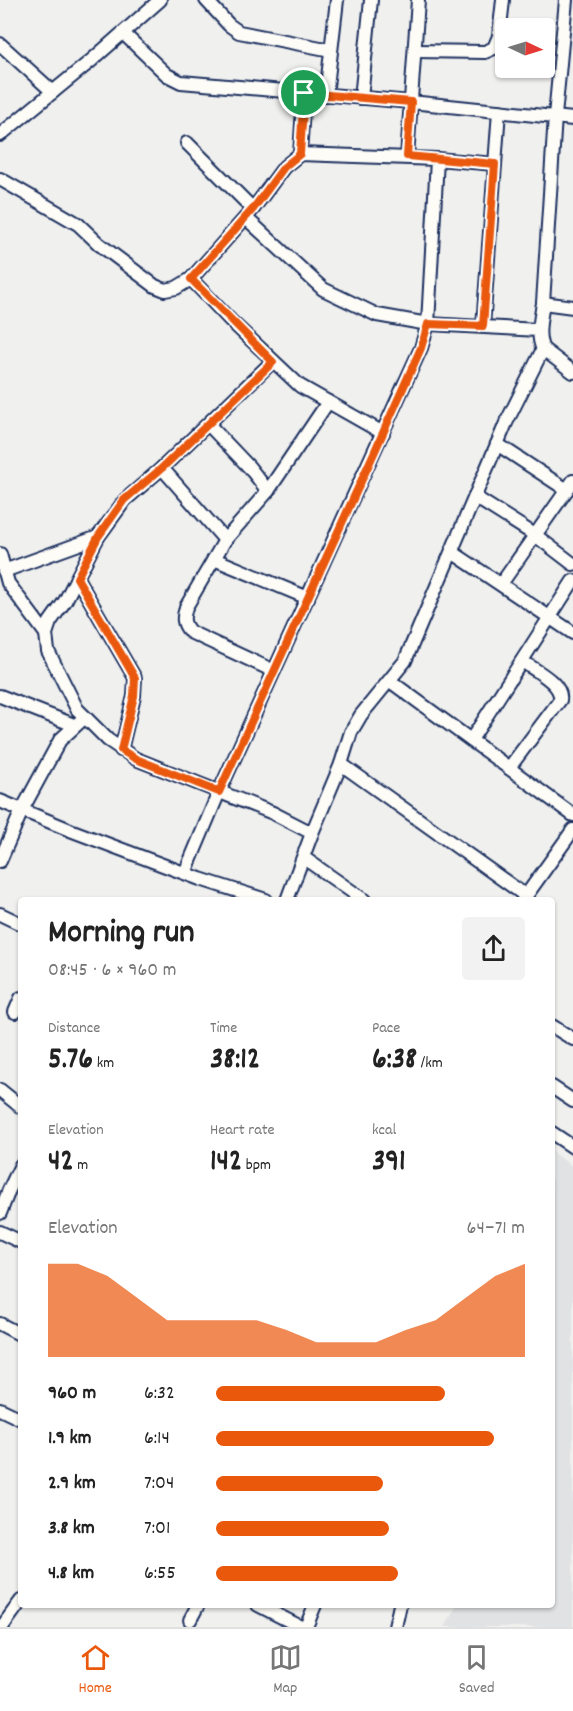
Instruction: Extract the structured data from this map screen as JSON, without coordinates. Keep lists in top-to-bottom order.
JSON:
{
  "north": "right",
  "page": {
    "heading": ["Morning run", "08:45 · 6 × 960 m"],
    "stats": [
      ["Distance", "5.76 km"],
      ["Time", "38:12"],
      ["Pace", "6:38 /km"],
      ["Elevation", "42 m"],
      ["Heart rate", "142 bpm"],
      ["kcal", "391"]
    ],
    "chart": ["Elevation", "64–71 m"],
    "list": [
      {
        "name": "960 m",
        "note": "6:32"
      },
      {
        "name": "1.9 km",
        "note": "6:14"
      },
      {
        "name": "2.9 km",
        "note": "7:04"
      },
      {
        "name": "3.8 km",
        "note": "7:01"
      },
      {
        "name": "4.8 km",
        "note": "6:55"
      }
    ],
    "tabs": ["Home", "Map", "Saved"]
  }
}
